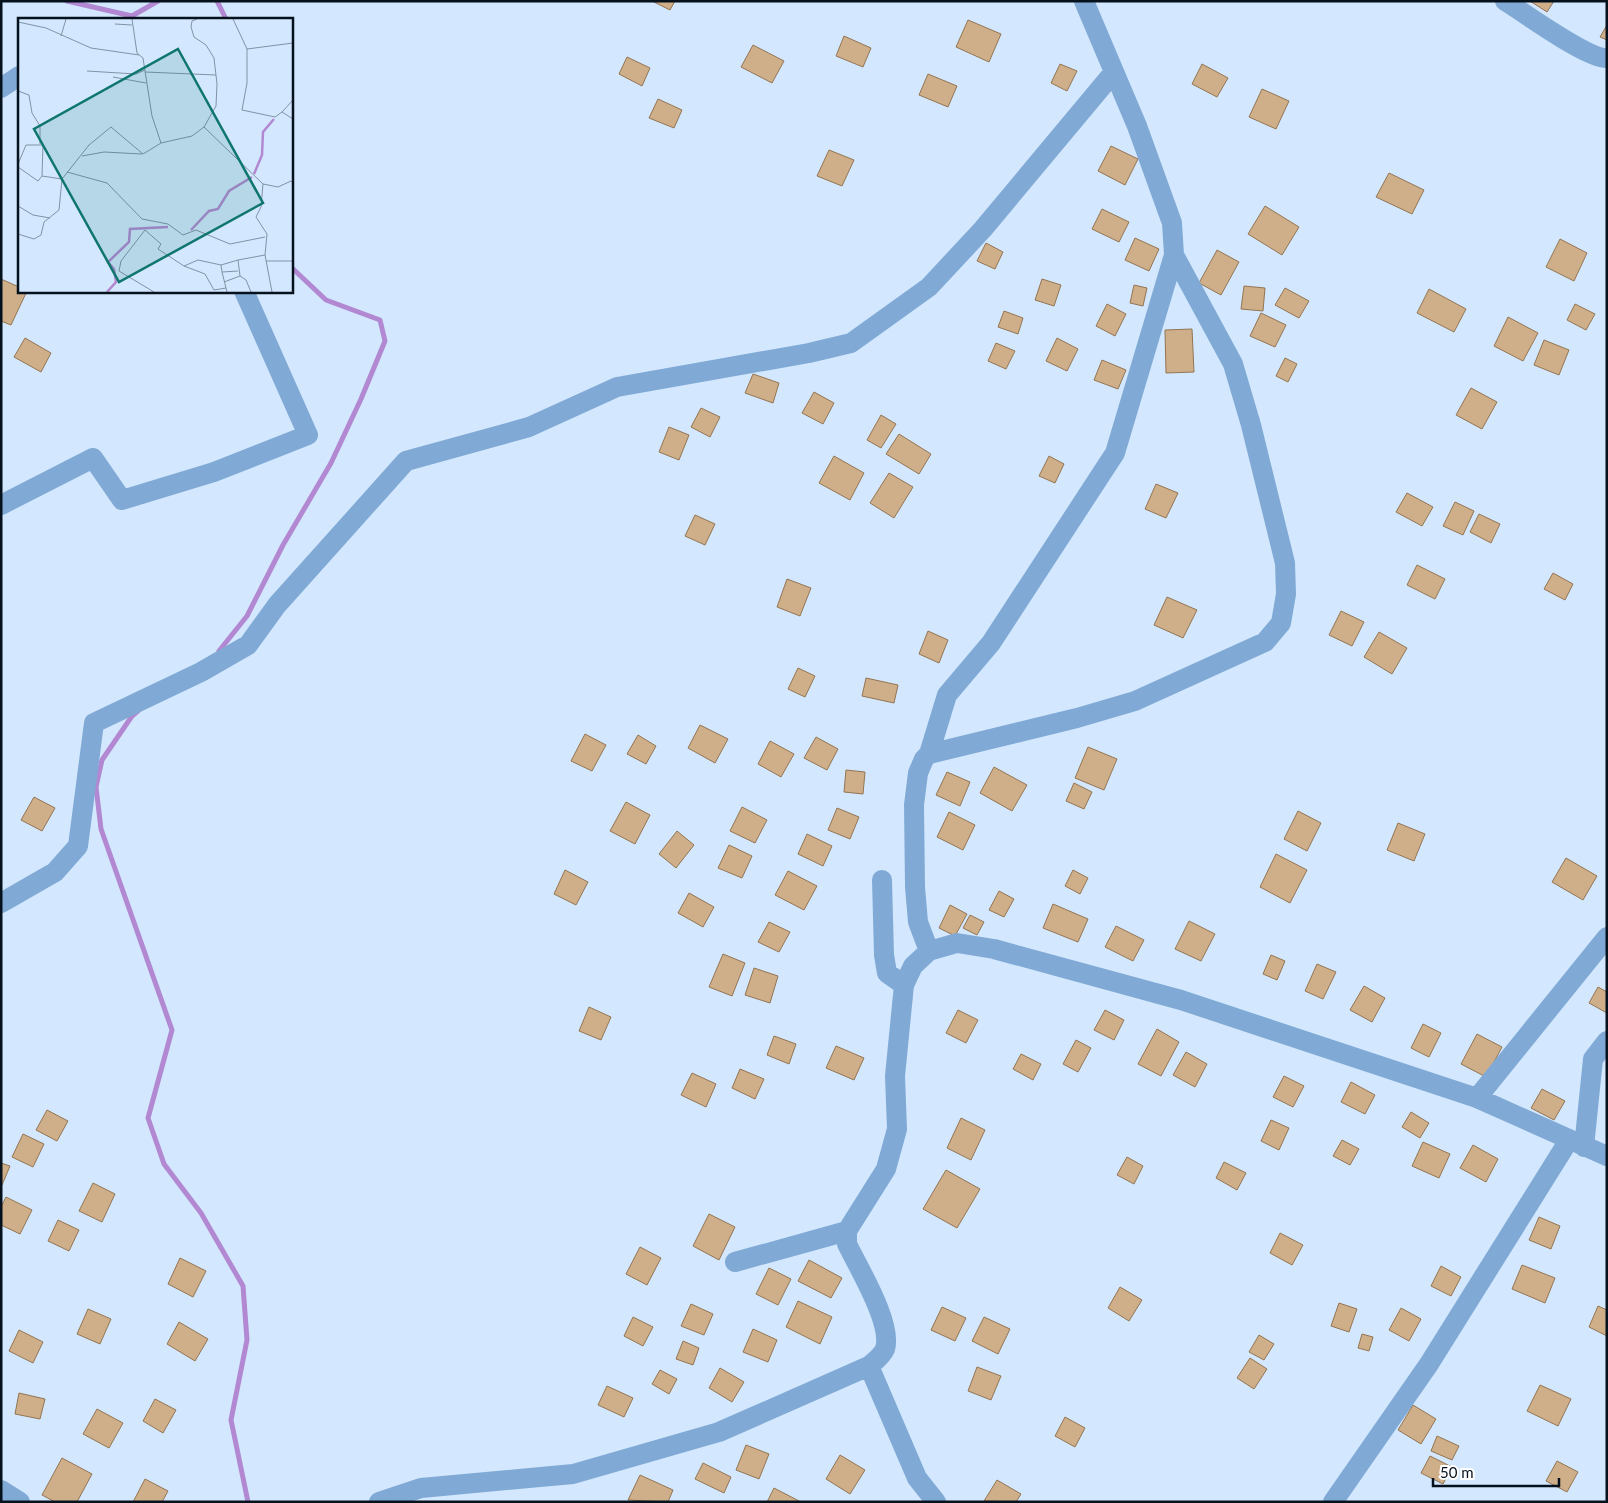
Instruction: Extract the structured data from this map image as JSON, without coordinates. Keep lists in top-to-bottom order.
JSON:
{
  "scale_bar": "50 m"
}
